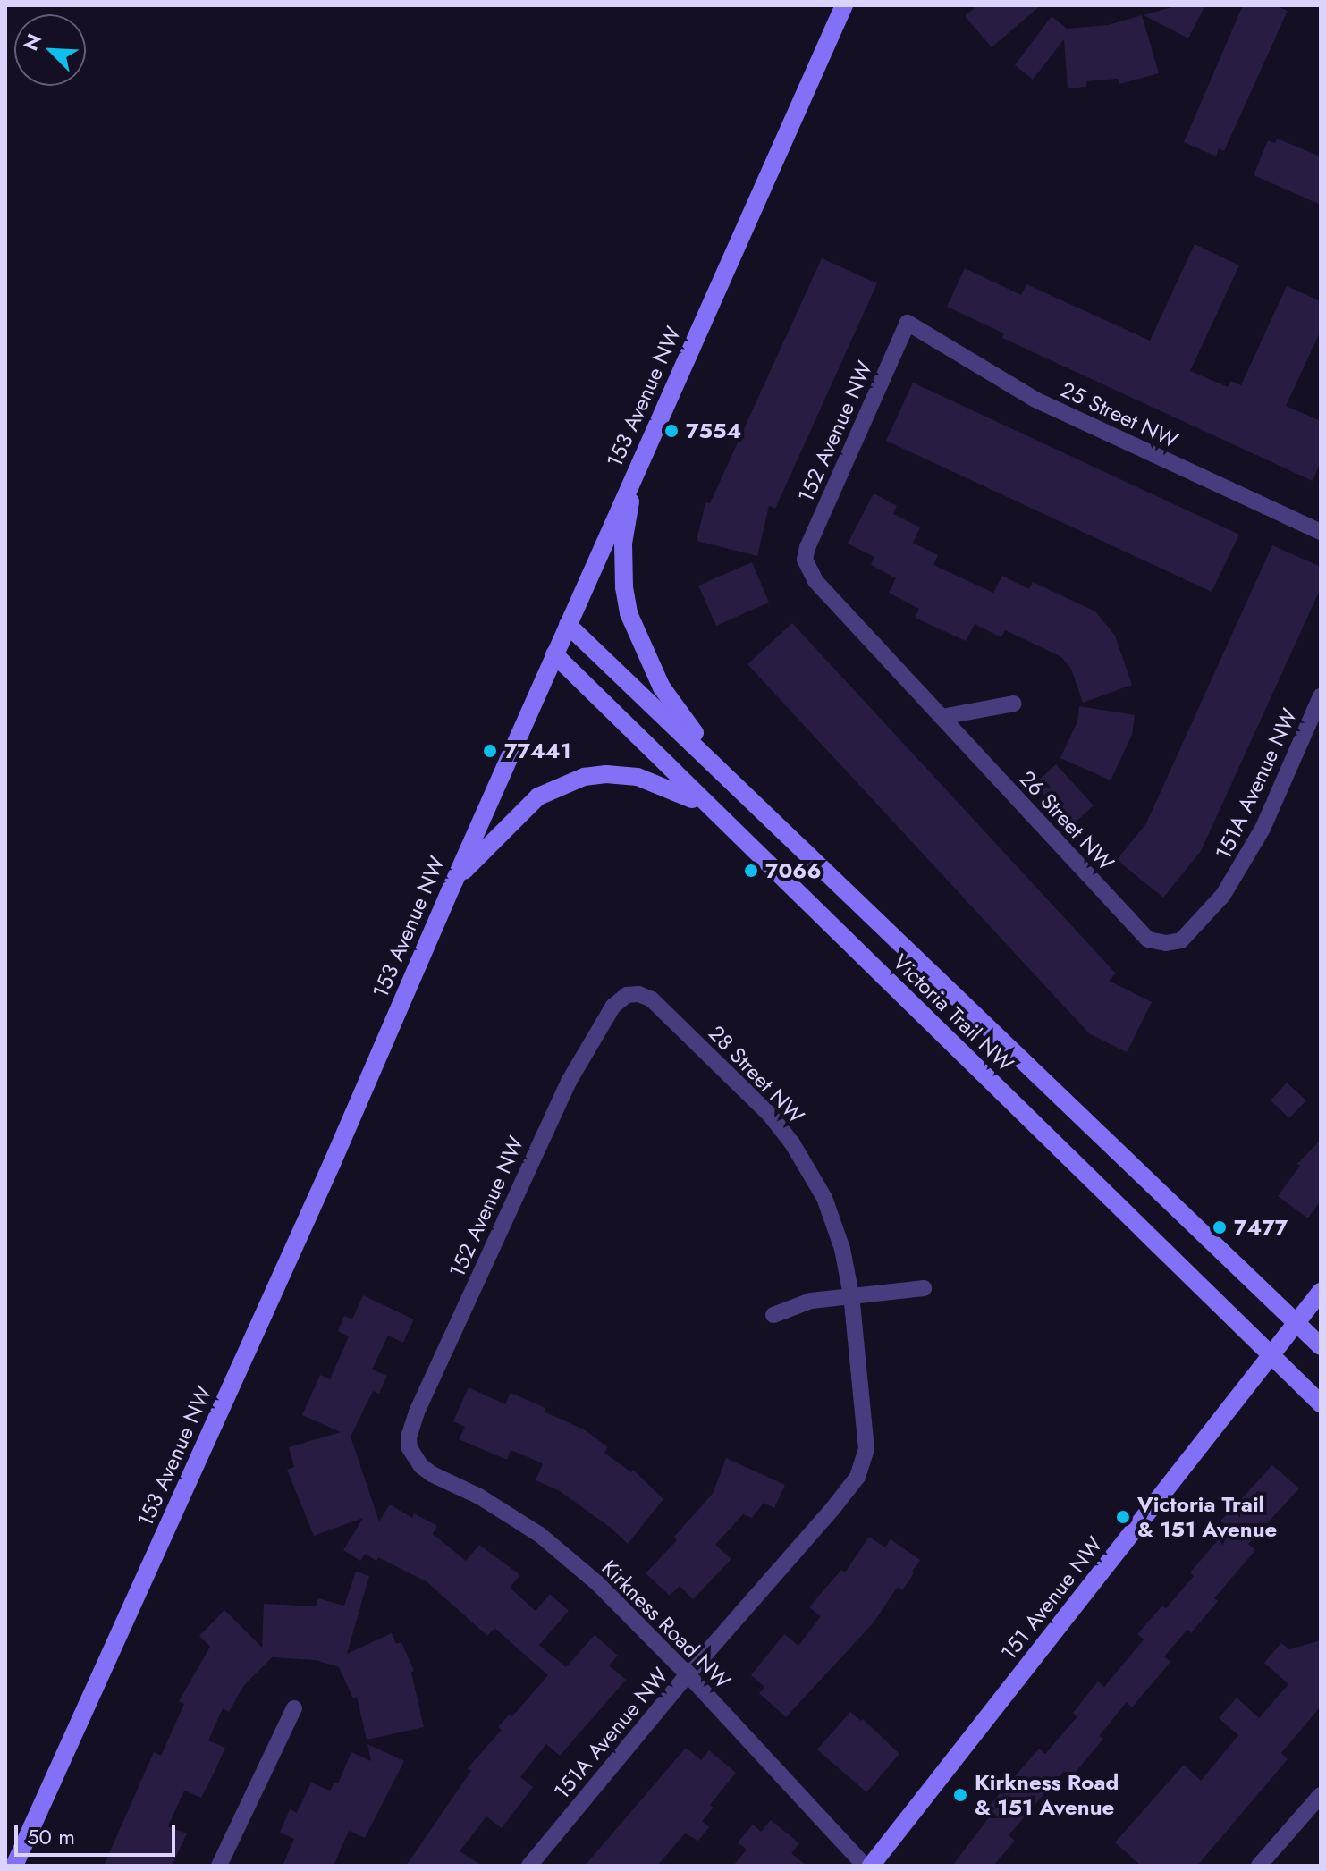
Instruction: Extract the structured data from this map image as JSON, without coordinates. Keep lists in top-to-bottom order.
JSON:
{
  "streets": {
    "main road": ["153 Avenue NW", "Victoria Trail NW", "151 Avenue NW"],
    "street": [
      "25 Street NW",
      "152 Avenue NW",
      "151A Avenue NW",
      "26 Street NW",
      "28 Street NW",
      "Kirkness Road NW"
    ]
  },
  "crossings": [
    ["153 Avenue NW", "Victoria Trail NW"],
    ["25 Street NW", "152 Avenue NW"],
    ["152 Avenue NW", "26 Street NW"],
    ["152 Avenue NW", "28 Street NW"],
    ["152 Avenue NW", "Kirkness Road NW"],
    ["151A Avenue NW", "26 Street NW"],
    ["151A Avenue NW", "28 Street NW"],
    ["151A Avenue NW", "Kirkness Road NW"],
    ["Victoria Trail NW", "151 Avenue NW"]
  ],
  "places": [
    "7554",
    "77441",
    "7066",
    "7477",
    "Victoria Trail & 151 Avenue",
    "Kirkness Road & 151 Avenue"
  ],
  "scale_bar": "50 m",
  "north": "top left"
}
